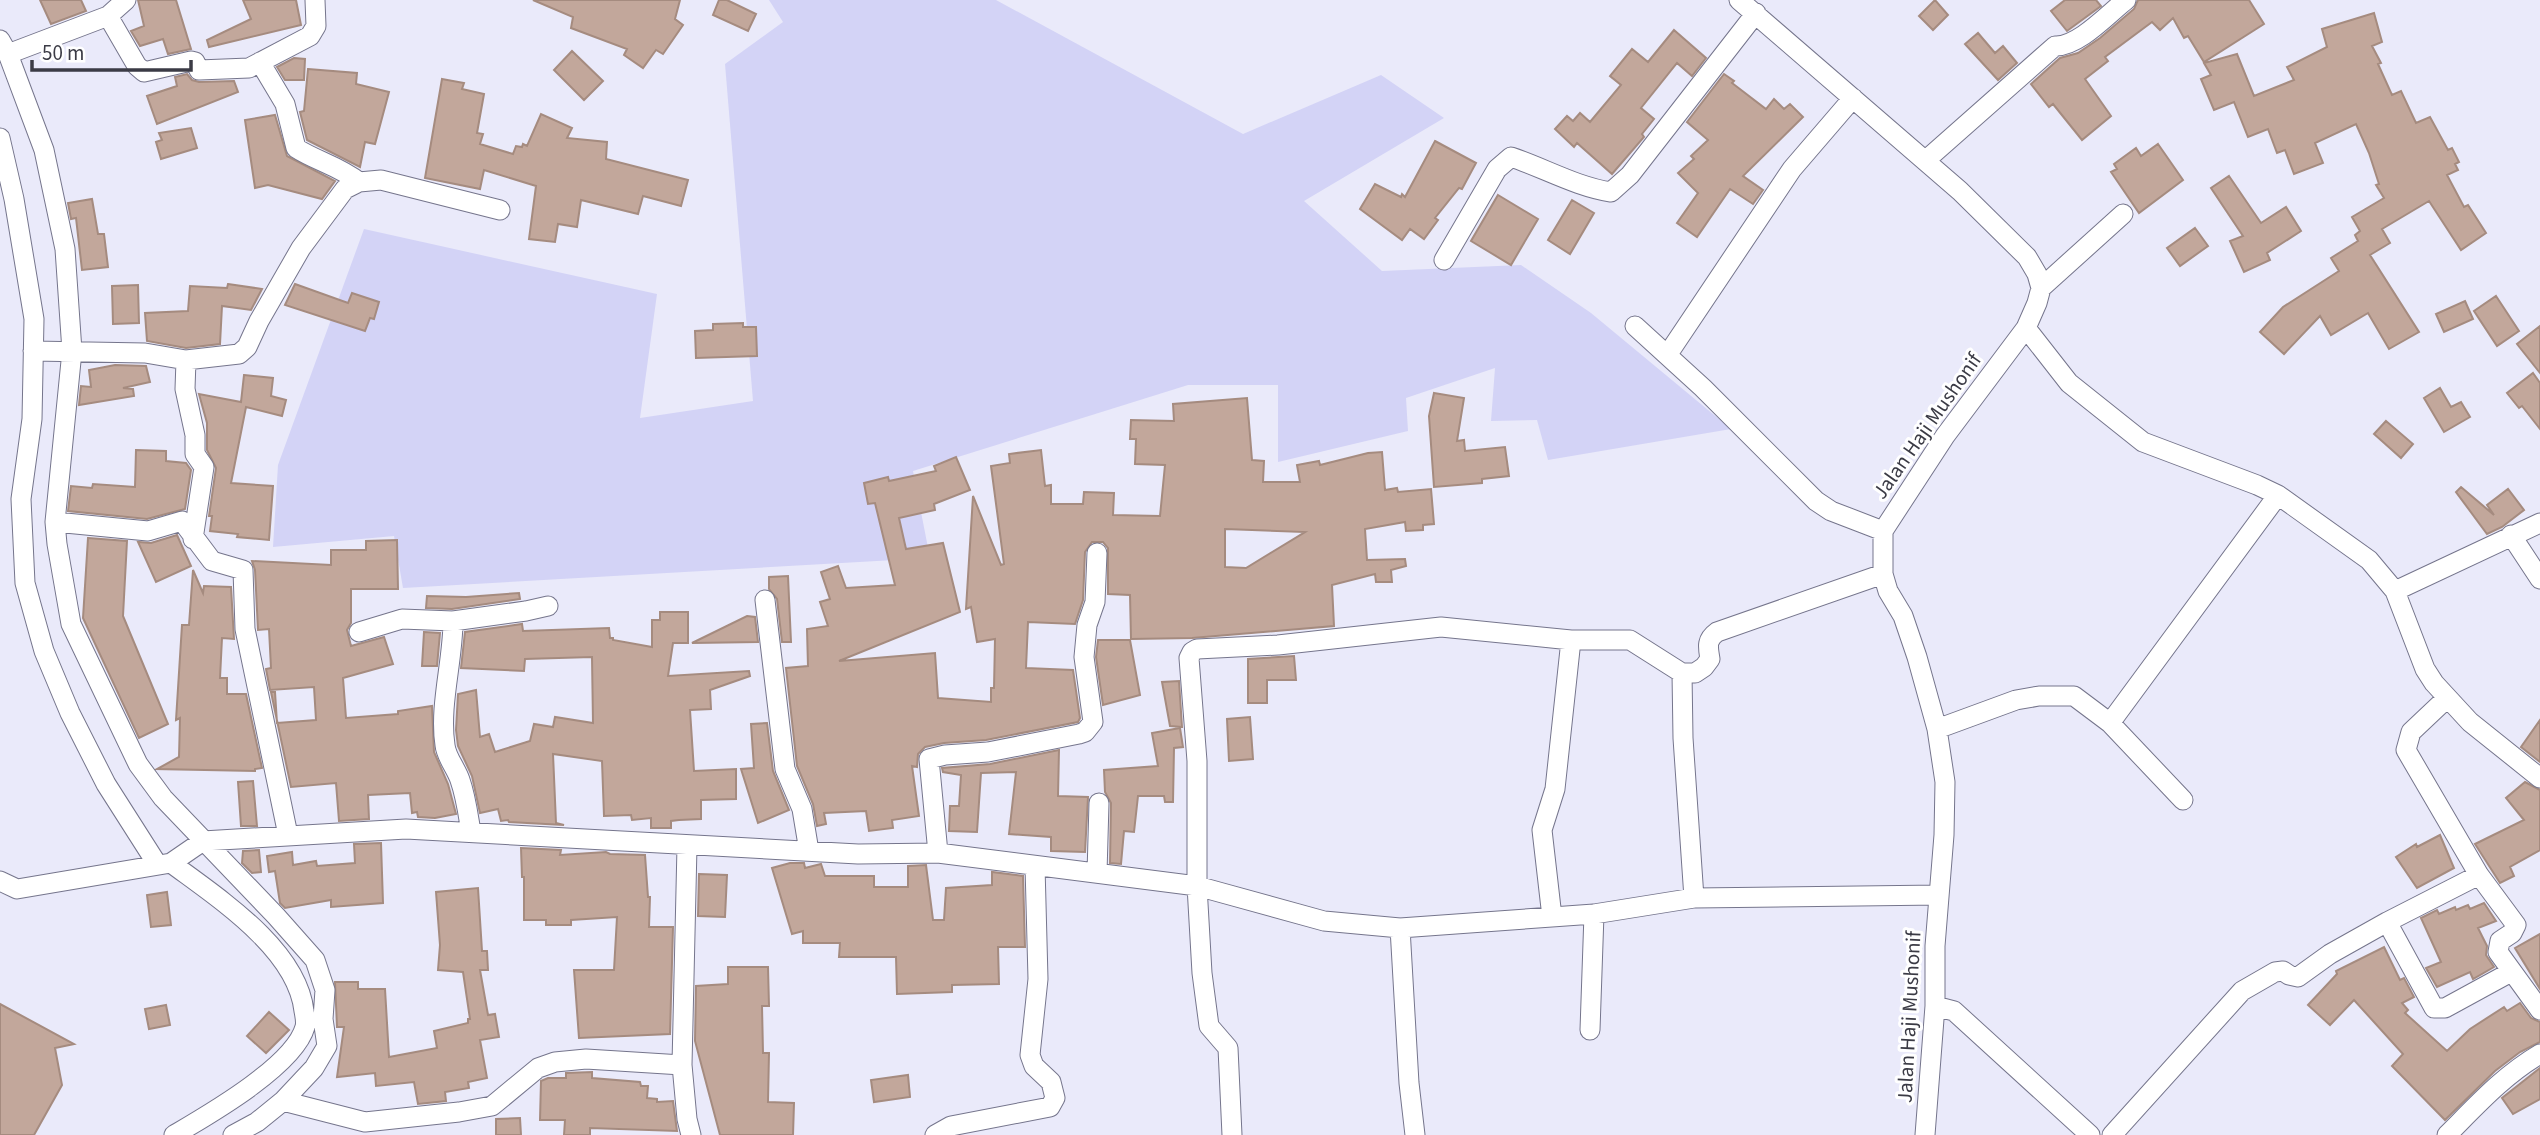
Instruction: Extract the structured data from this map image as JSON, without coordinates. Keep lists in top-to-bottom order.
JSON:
{
  "streets": {
    "street": ["Jalan Haji Mushonif"]
  },
  "scale_bar": "50 m"
}
